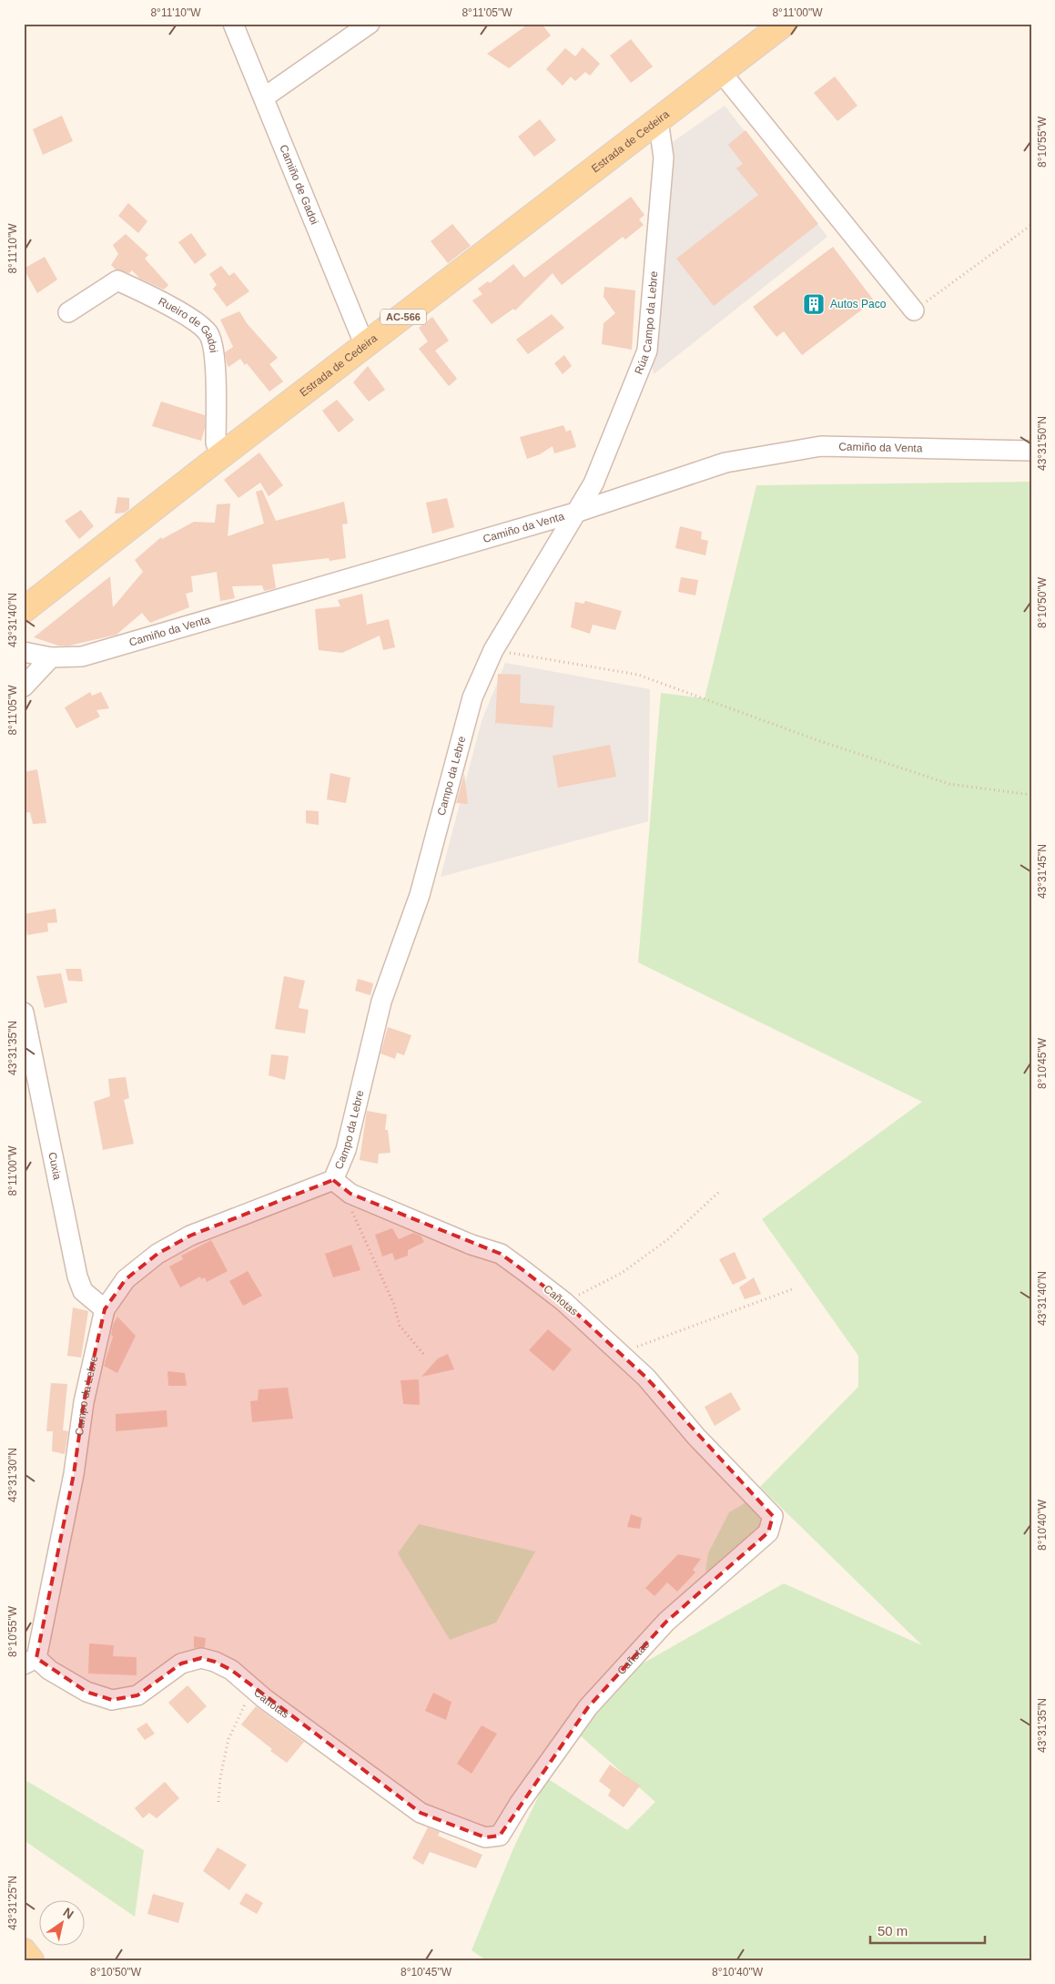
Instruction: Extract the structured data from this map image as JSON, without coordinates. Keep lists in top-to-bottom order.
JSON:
{
  "streets": {
    "main road": ["Estrada de Cedeira", "AC-566"],
    "street": [
      "Camiño de Gadoi",
      "Rúa Campo da Lebre",
      "Rueiro de Gadoi",
      "Camiño da Venta",
      "Campo da Lebre",
      "Cuxia",
      "Cañotas"
    ]
  },
  "crossings": [
    ["Estrada de Cedeira", "Camiño de Gadoi"],
    ["Estrada de Cedeira", "Rúa Campo da Lebre"],
    ["Estrada de Cedeira", "Rueiro de Gadoi"],
    ["Rúa Campo da Lebre", "Camiño da Venta"],
    ["Rúa Campo da Lebre", "Campo da Lebre"],
    ["Camiño da Venta", "Campo da Lebre"],
    ["Campo da Lebre", "Cuxia"],
    ["Campo da Lebre", "Cañotas"]
  ],
  "places": {
    "building": ["Autos Paco"]
  },
  "scale_bar": "50 m",
  "north": "top right",
  "coordinates": [
    "8°11'10\"W",
    "8°11'05\"W",
    "8°11'00\"W",
    "8°10'55\"W",
    "43°31'50\"N",
    "8°10'50\"W",
    "43°31'40\"N",
    "43°31'45\"N",
    "43°31'35\"N",
    "8°10'45\"W",
    "43°31'30\"N",
    "8°10'40\"W",
    "43°31'25\"N"
  ]
}
